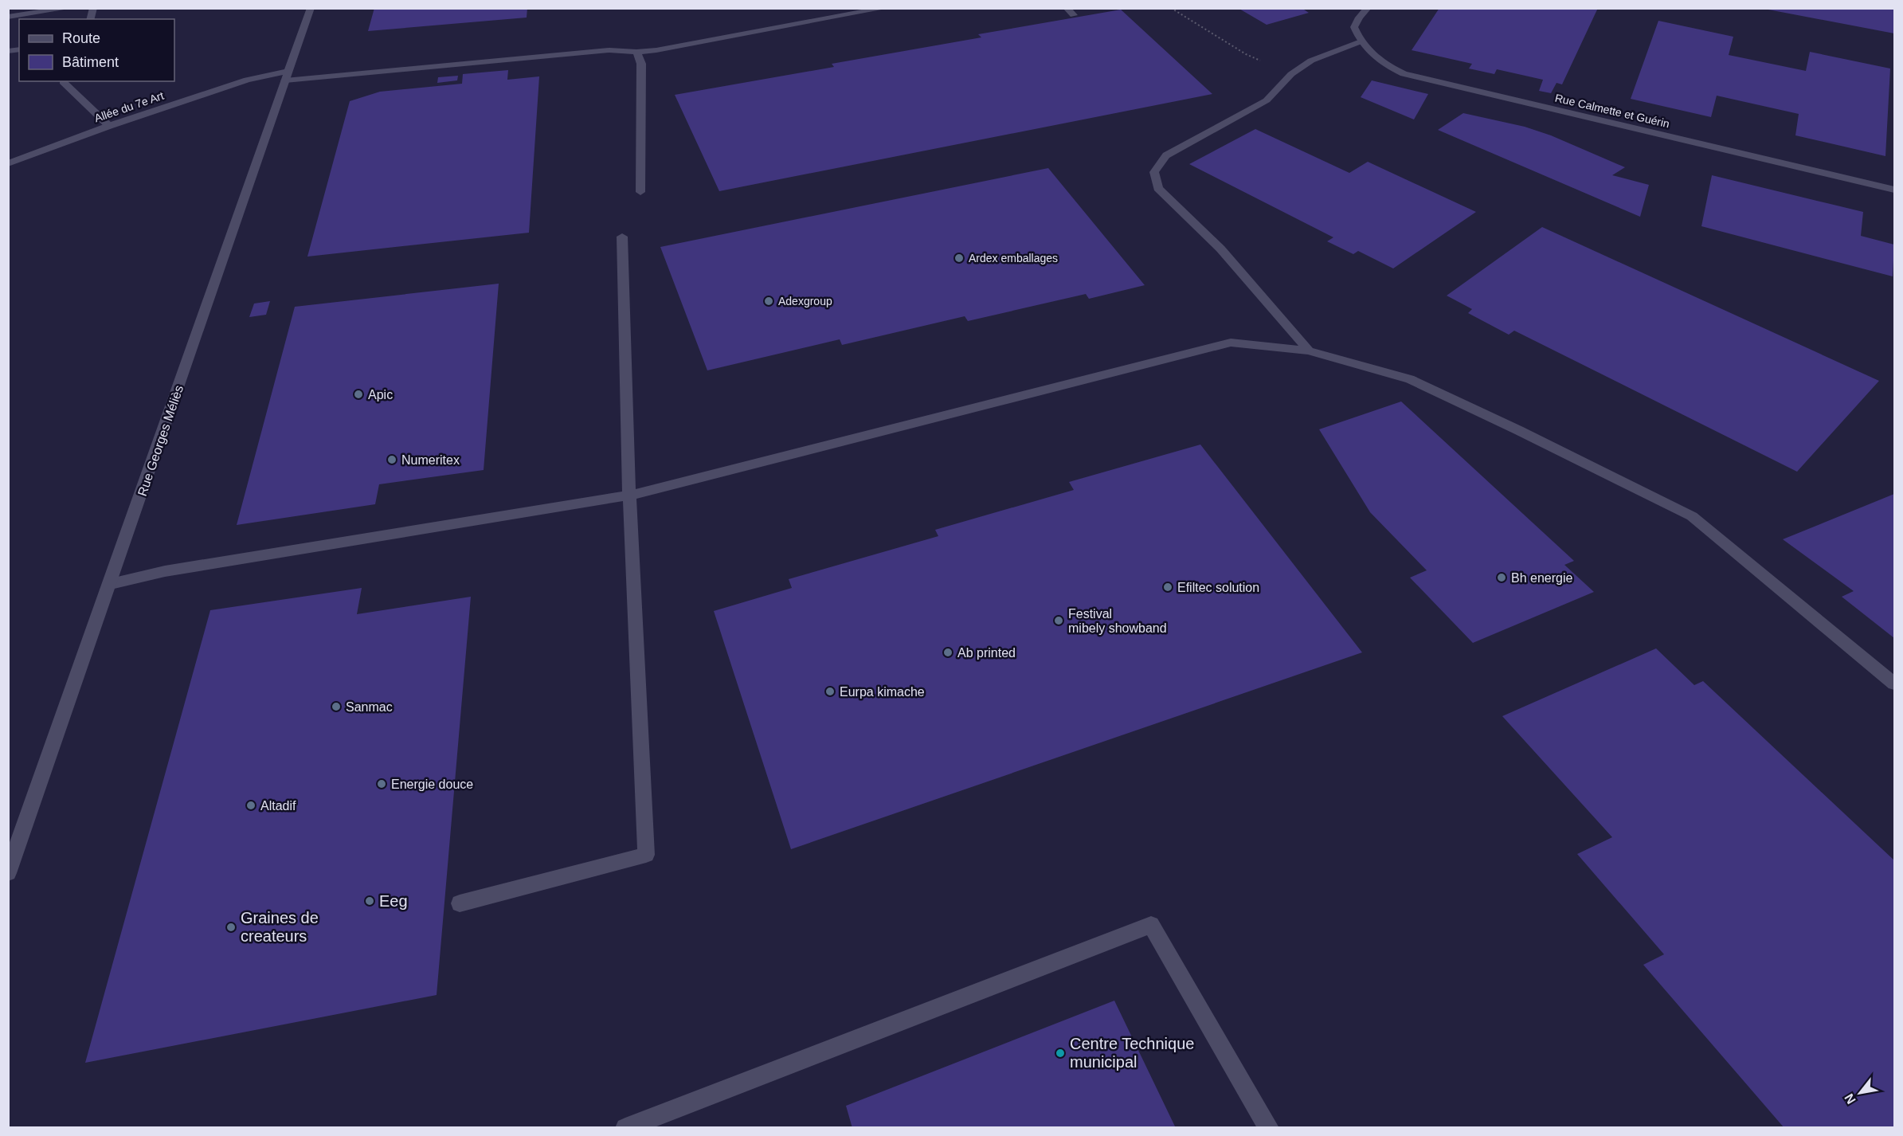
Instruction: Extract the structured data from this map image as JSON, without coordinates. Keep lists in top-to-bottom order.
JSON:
{
  "streets": {
    "street": ["Allée du 7e Art", "Rue Calmette et Guérin", "Rue Georges Méliès"]
  },
  "crossings": [
    ["Allée du 7e Art", "Rue Georges Méliès"]
  ],
  "places": [
    "Ardex emballages",
    "Adexgroup",
    "Apic",
    "Numeritex",
    "Bh energie",
    "Efiltec solution",
    "Festival mibely showband",
    "Ab printed",
    "Eurpa kimache",
    "Sanmac",
    "Energie douce",
    "Altadif",
    "Eeg",
    "Graines de createurs",
    "Centre Technique municipal"
  ],
  "legend": ["Route", "Bâtiment"],
  "north": "bottom left"
}
